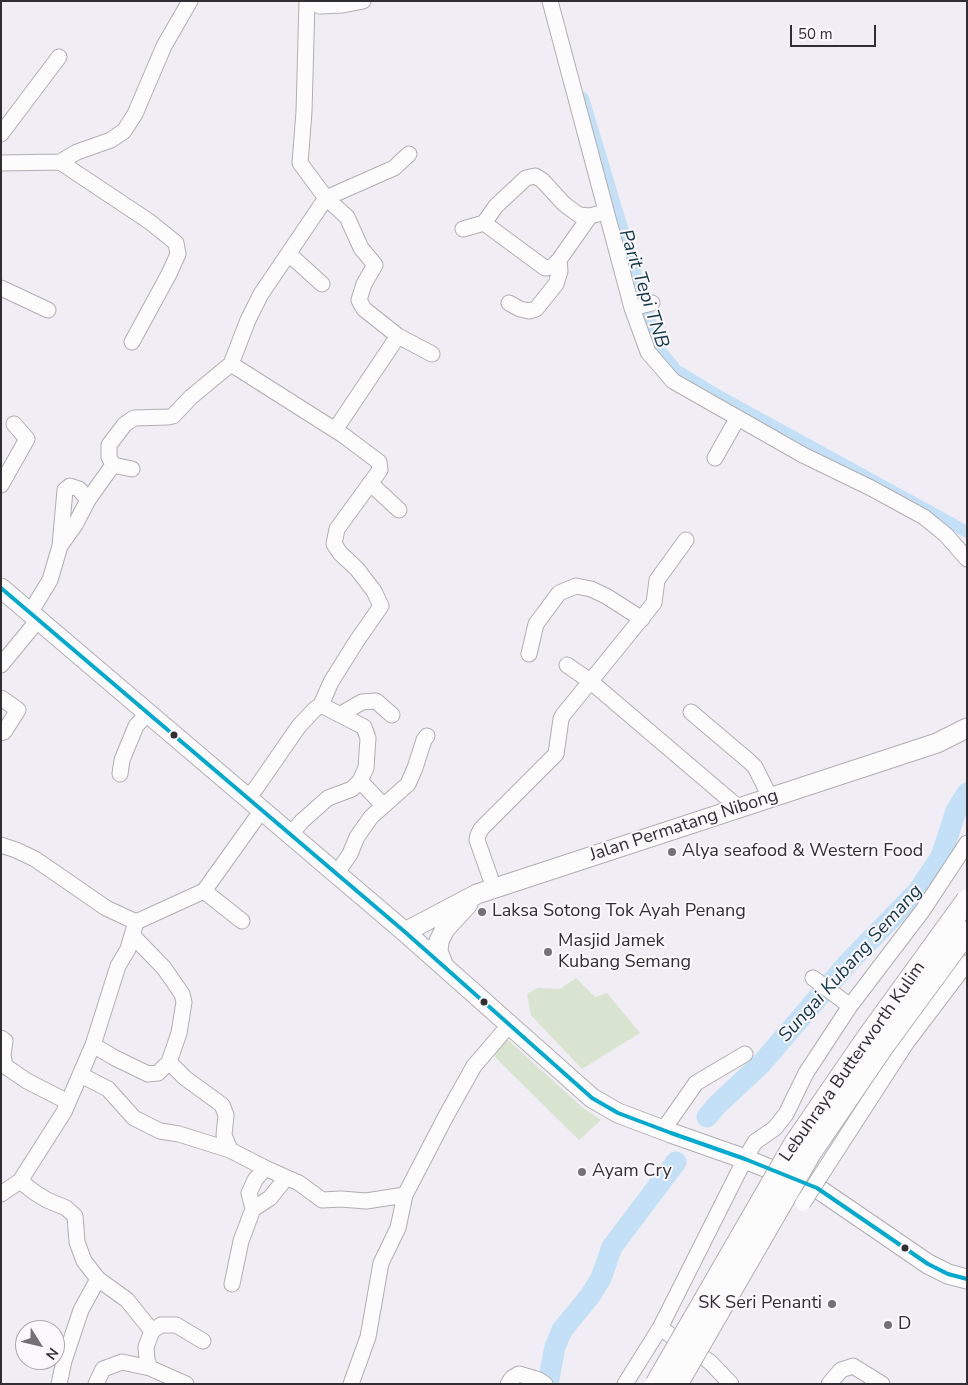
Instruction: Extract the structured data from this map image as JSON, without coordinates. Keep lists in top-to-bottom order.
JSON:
{
  "streets": {
    "highway": ["Lebuhraya Butterworth Kulim"],
    "main road": ["Jalan Permatang Nibong"]
  },
  "water": ["Parit Tepi TNB", "Sungai Kubang Semang"],
  "places": [
    "Alya seafood & Western Food",
    "Laksa Sotong Tok Ayah Penang",
    "Masjid Jamek Kubang Semang",
    "Ayam Cry",
    "SK Seri Penanti",
    "D"
  ],
  "scale_bar": "50 m",
  "north": "bottom right"
}
